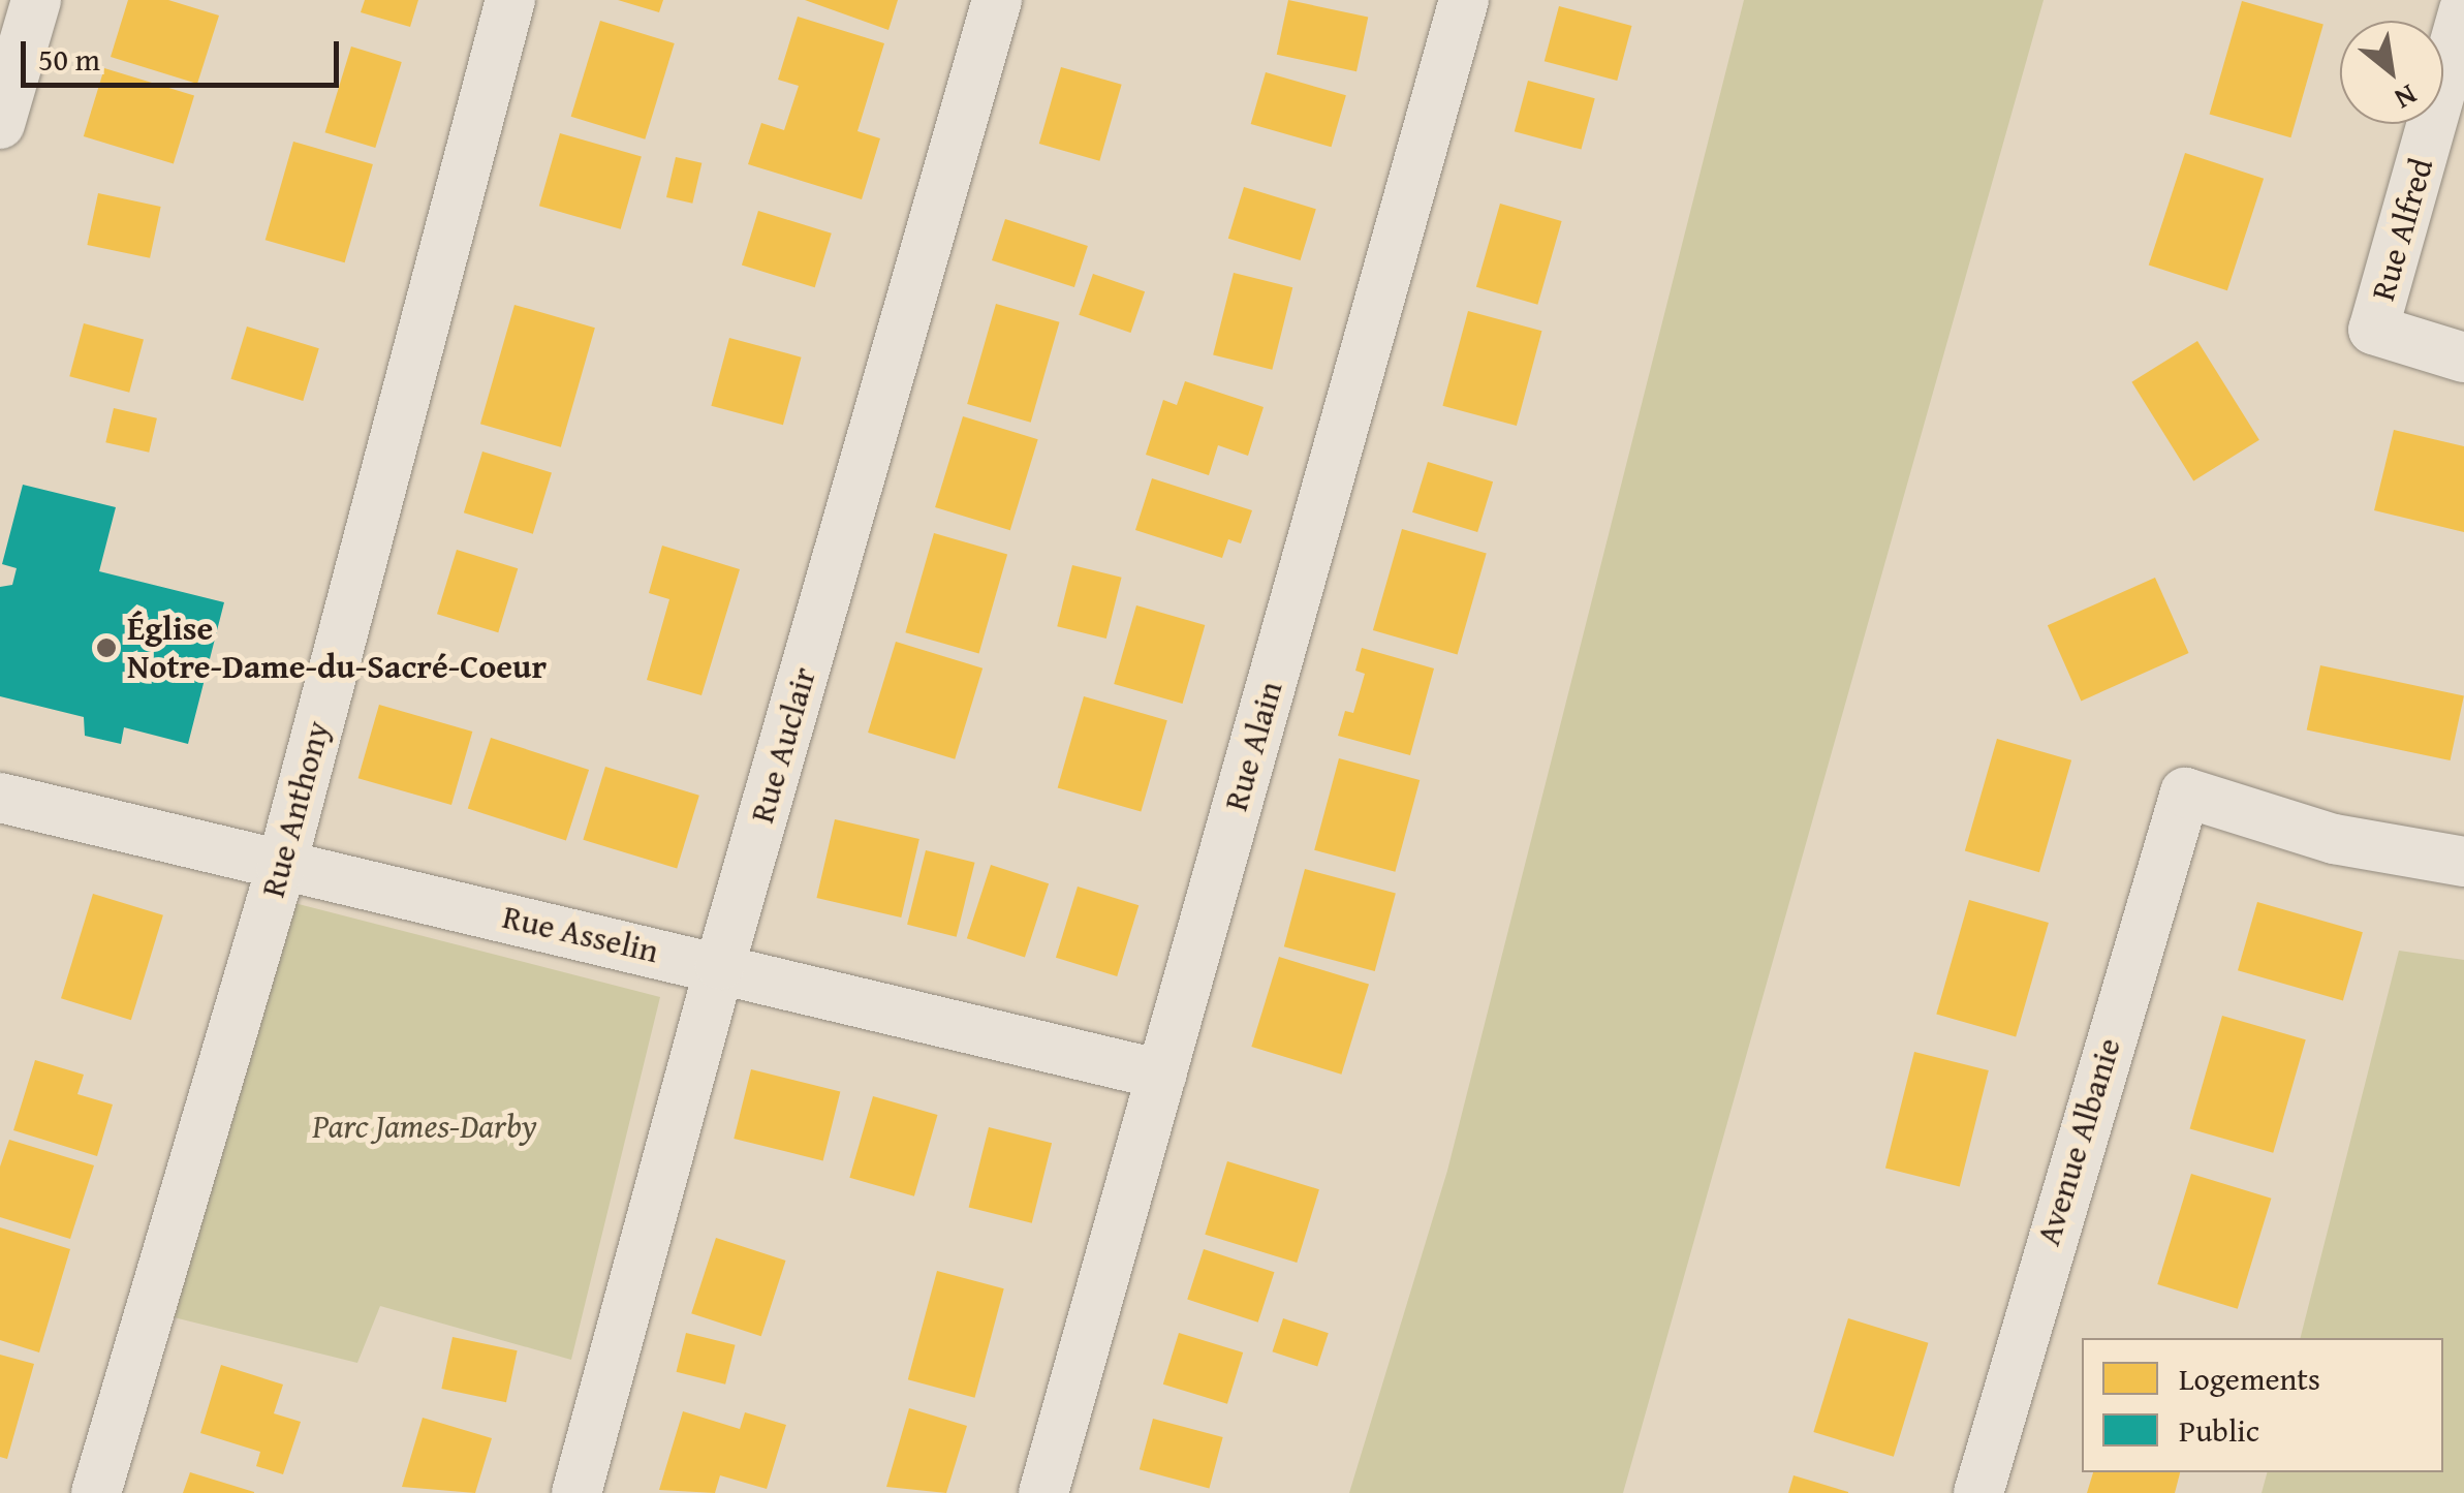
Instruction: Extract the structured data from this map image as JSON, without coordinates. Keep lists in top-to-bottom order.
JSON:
{
  "streets": {
    "street": [
      "Rue Alfred",
      "Rue Auclair",
      "Rue Alain",
      "Rue Anthony",
      "Rue Asselin",
      "Avenue Albanie"
    ]
  },
  "crossings": [
    ["Rue Auclair", "Rue Asselin"],
    ["Rue Alain", "Rue Asselin"],
    ["Rue Anthony", "Rue Asselin"]
  ],
  "parks": ["Parc James-Darby"],
  "places": ["Église Notre-Dame-du-Sacré-Coeur"],
  "legend": ["Logements", "Public"],
  "scale_bar": "50 m",
  "north": "bottom right"
}
